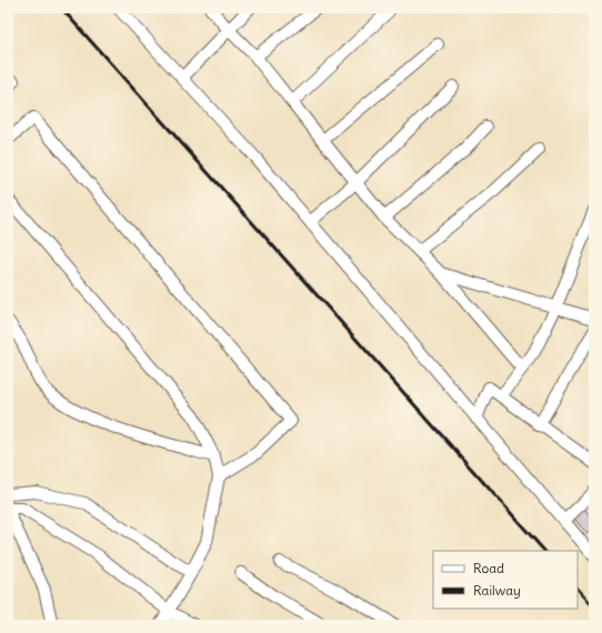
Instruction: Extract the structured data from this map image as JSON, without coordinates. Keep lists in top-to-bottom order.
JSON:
{
  "legend": ["Road", "Railway"]
}
